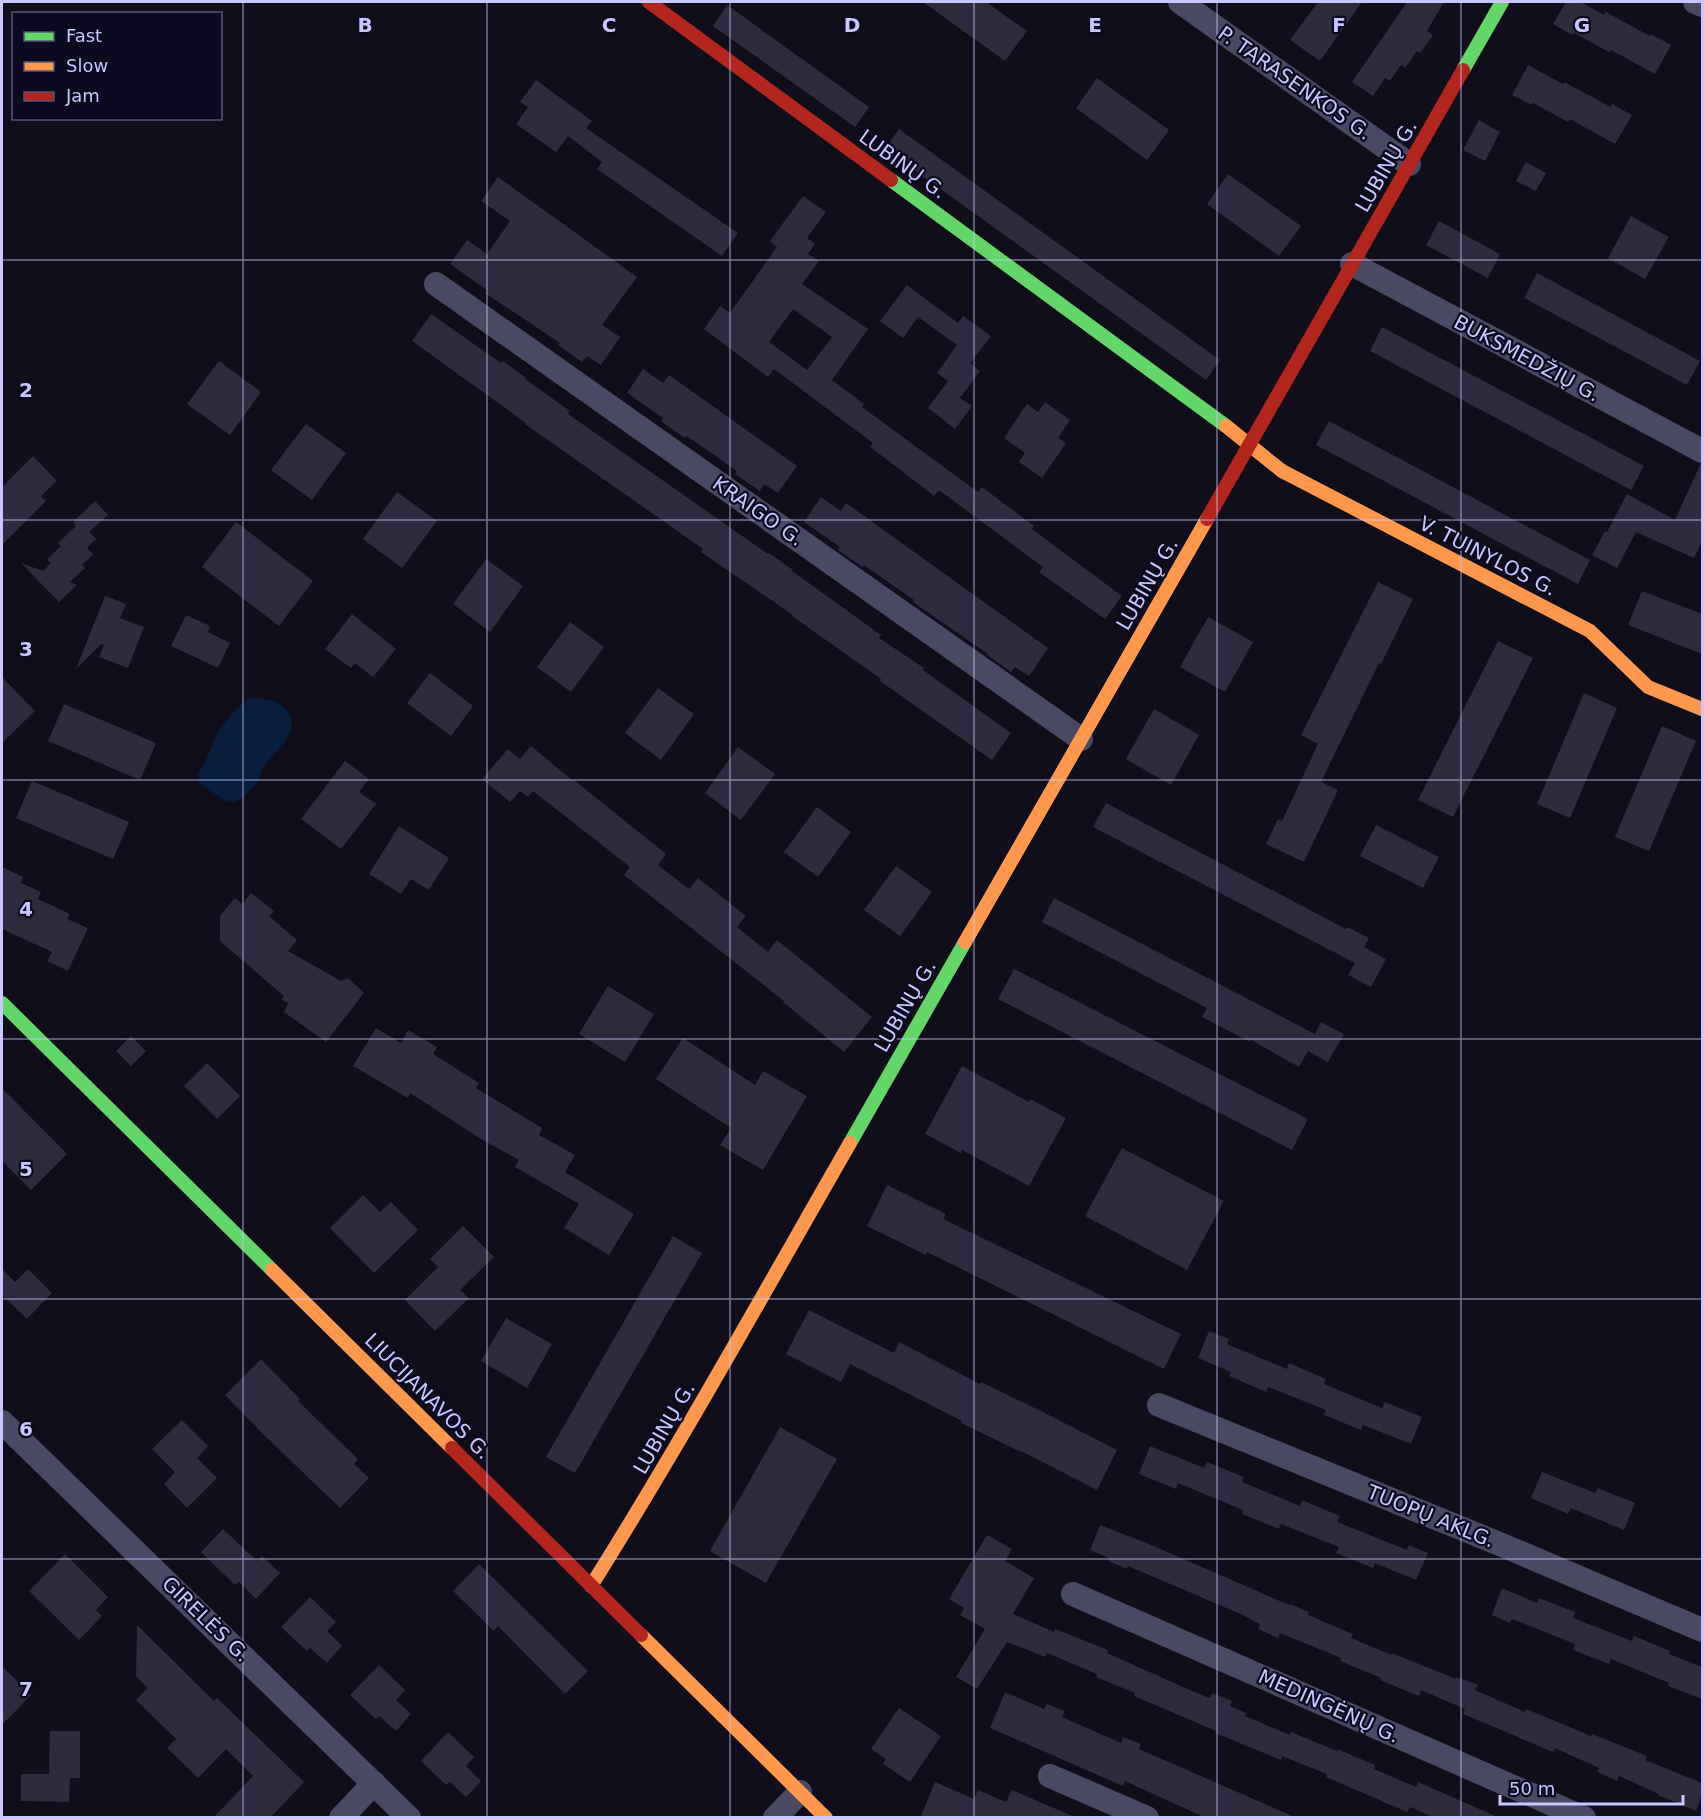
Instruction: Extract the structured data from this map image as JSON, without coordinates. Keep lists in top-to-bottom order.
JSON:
{
  "streets": {
    "street": [
      "P. TARASENKOS G.",
      "LUBINŲ G.",
      "BUKSMEDŽIŲ G.",
      "KRAIGO G.",
      "V. TUINYLOS G.",
      "LIUCIJANAVOS G.",
      "TUOPŲ AKLG.",
      "GIRELĖS G.",
      "MEDINGĖNŲ G."
    ]
  },
  "crossings": [
    ["P. TARASENKOS G.", "LUBINŲ G."],
    ["LUBINŲ G.", "BUKSMEDŽIŲ G."],
    ["LUBINŲ G.", "KRAIGO G."],
    ["LUBINŲ G.", "V. TUINYLOS G."],
    ["LUBINŲ G.", "LIUCIJANAVOS G."]
  ],
  "legend": ["Fast", "Slow", "Jam"],
  "scale_bar": "50 m",
  "grid": {
    "columns": [
      "B",
      "C",
      "D",
      "E",
      "F",
      "G"
    ],
    "rows": [
      "2",
      "3",
      "4",
      "5",
      "6",
      "7"
    ]
  }
}
